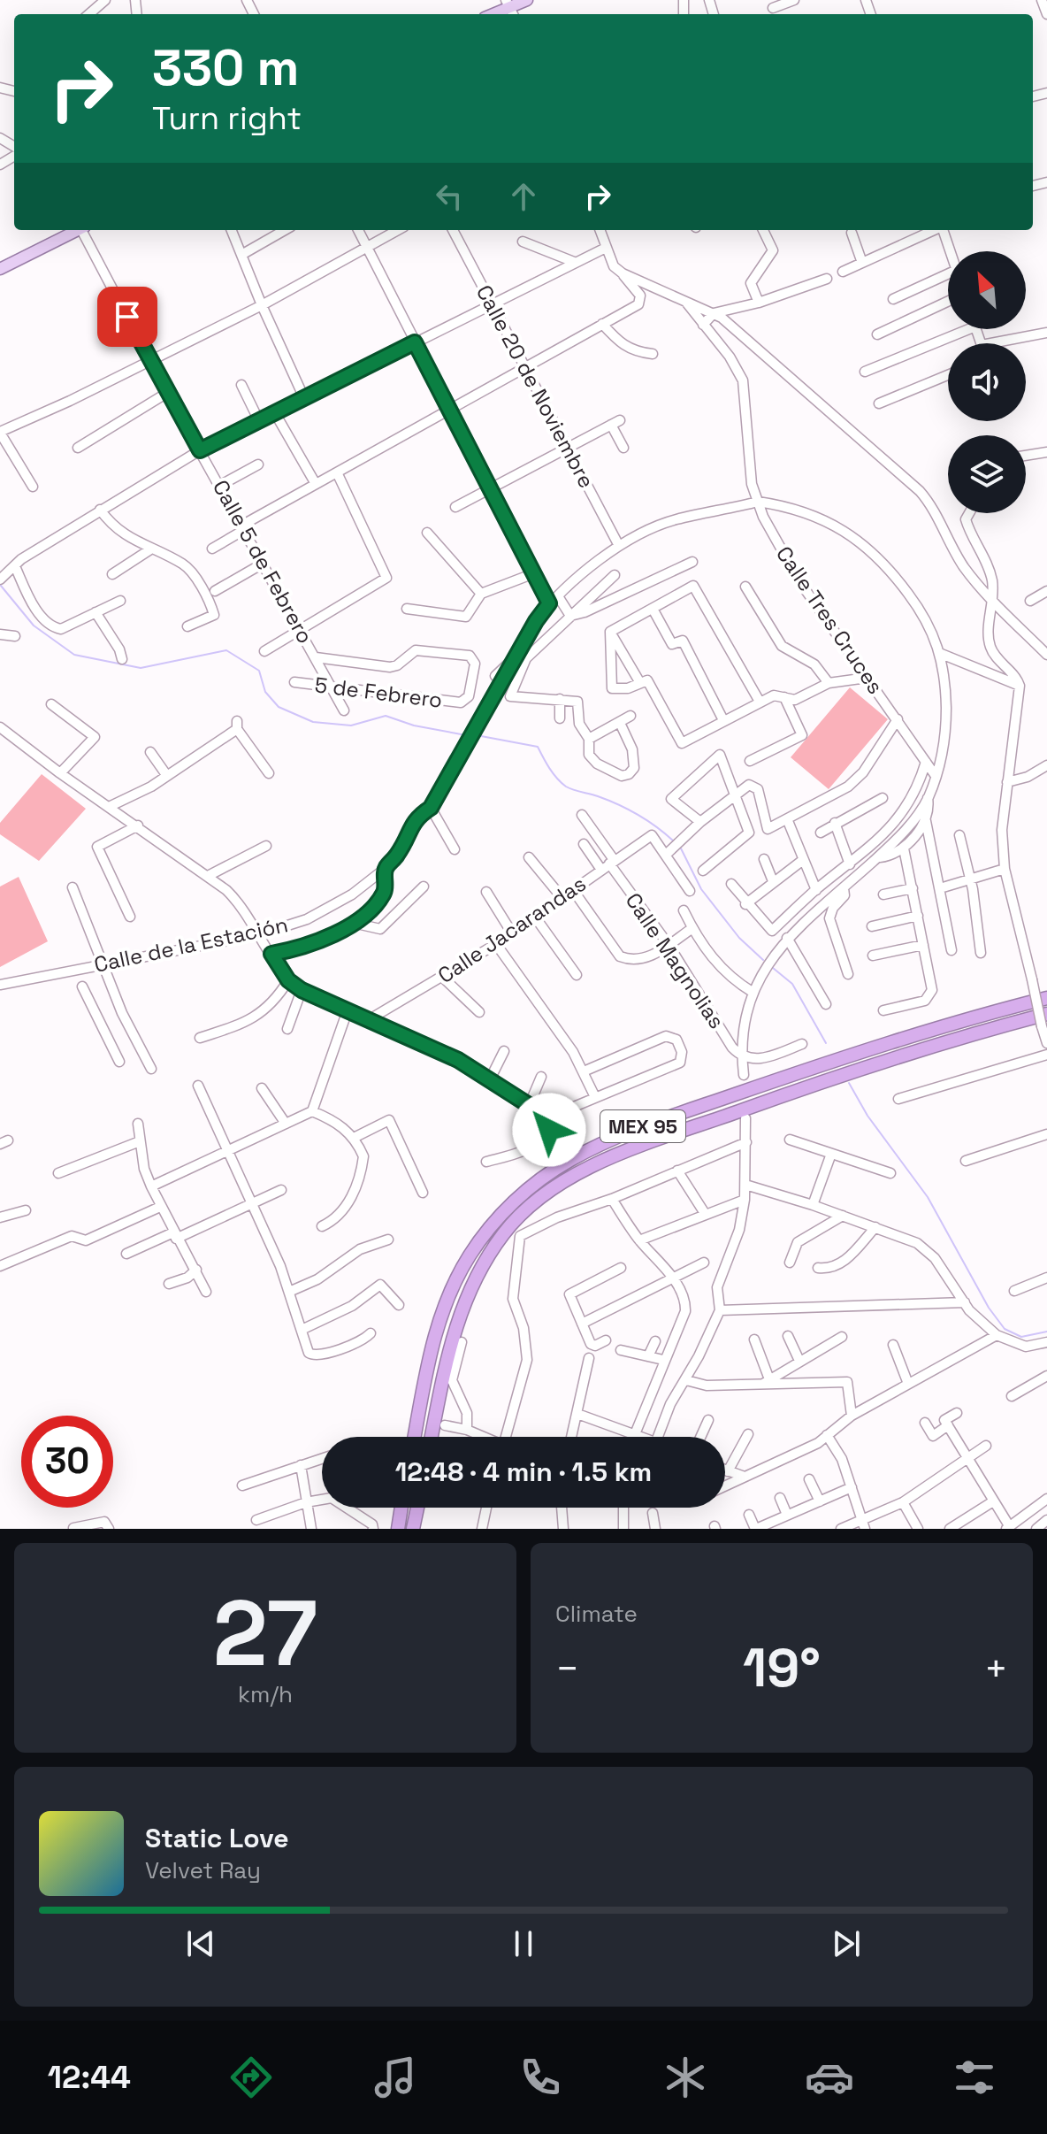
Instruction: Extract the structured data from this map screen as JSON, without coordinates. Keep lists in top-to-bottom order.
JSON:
{
  "streets": {
    "highway": ["MEX 95"],
    "street": [
      "Calle 20 de Noviembre",
      "Calle 5 de Febrero",
      "Calle Tres Cruces",
      "5 de Febrero",
      "Calle Jacarandas",
      "Calle de la Estación",
      "Calle Magnolias"
    ]
  },
  "crossings": [
    ["Calle 20 de Noviembre", "Calle de la Estación"],
    ["Calle 5 de Febrero", "5 de Febrero"],
    ["Calle Tres Cruces", "Calle de la Estación"],
    ["Calle Jacarandas", "Calle Magnolias"],
    ["Calle de la Estación", "Calle Magnolias"]
  ],
  "north": "top left",
  "page": {
    "turn": ["330 m", "Turn right"],
    "limit": "30",
    "trip": "12:48 · 4 min · 1.5 km",
    "tile": [
      ["27", "km/h"],
      "Climate"
    ],
    "heat": ["−", "19°", "+"],
    "song": ["Static Love", "Velvet Ray"],
    "tabs": "12:44"
  }
}
